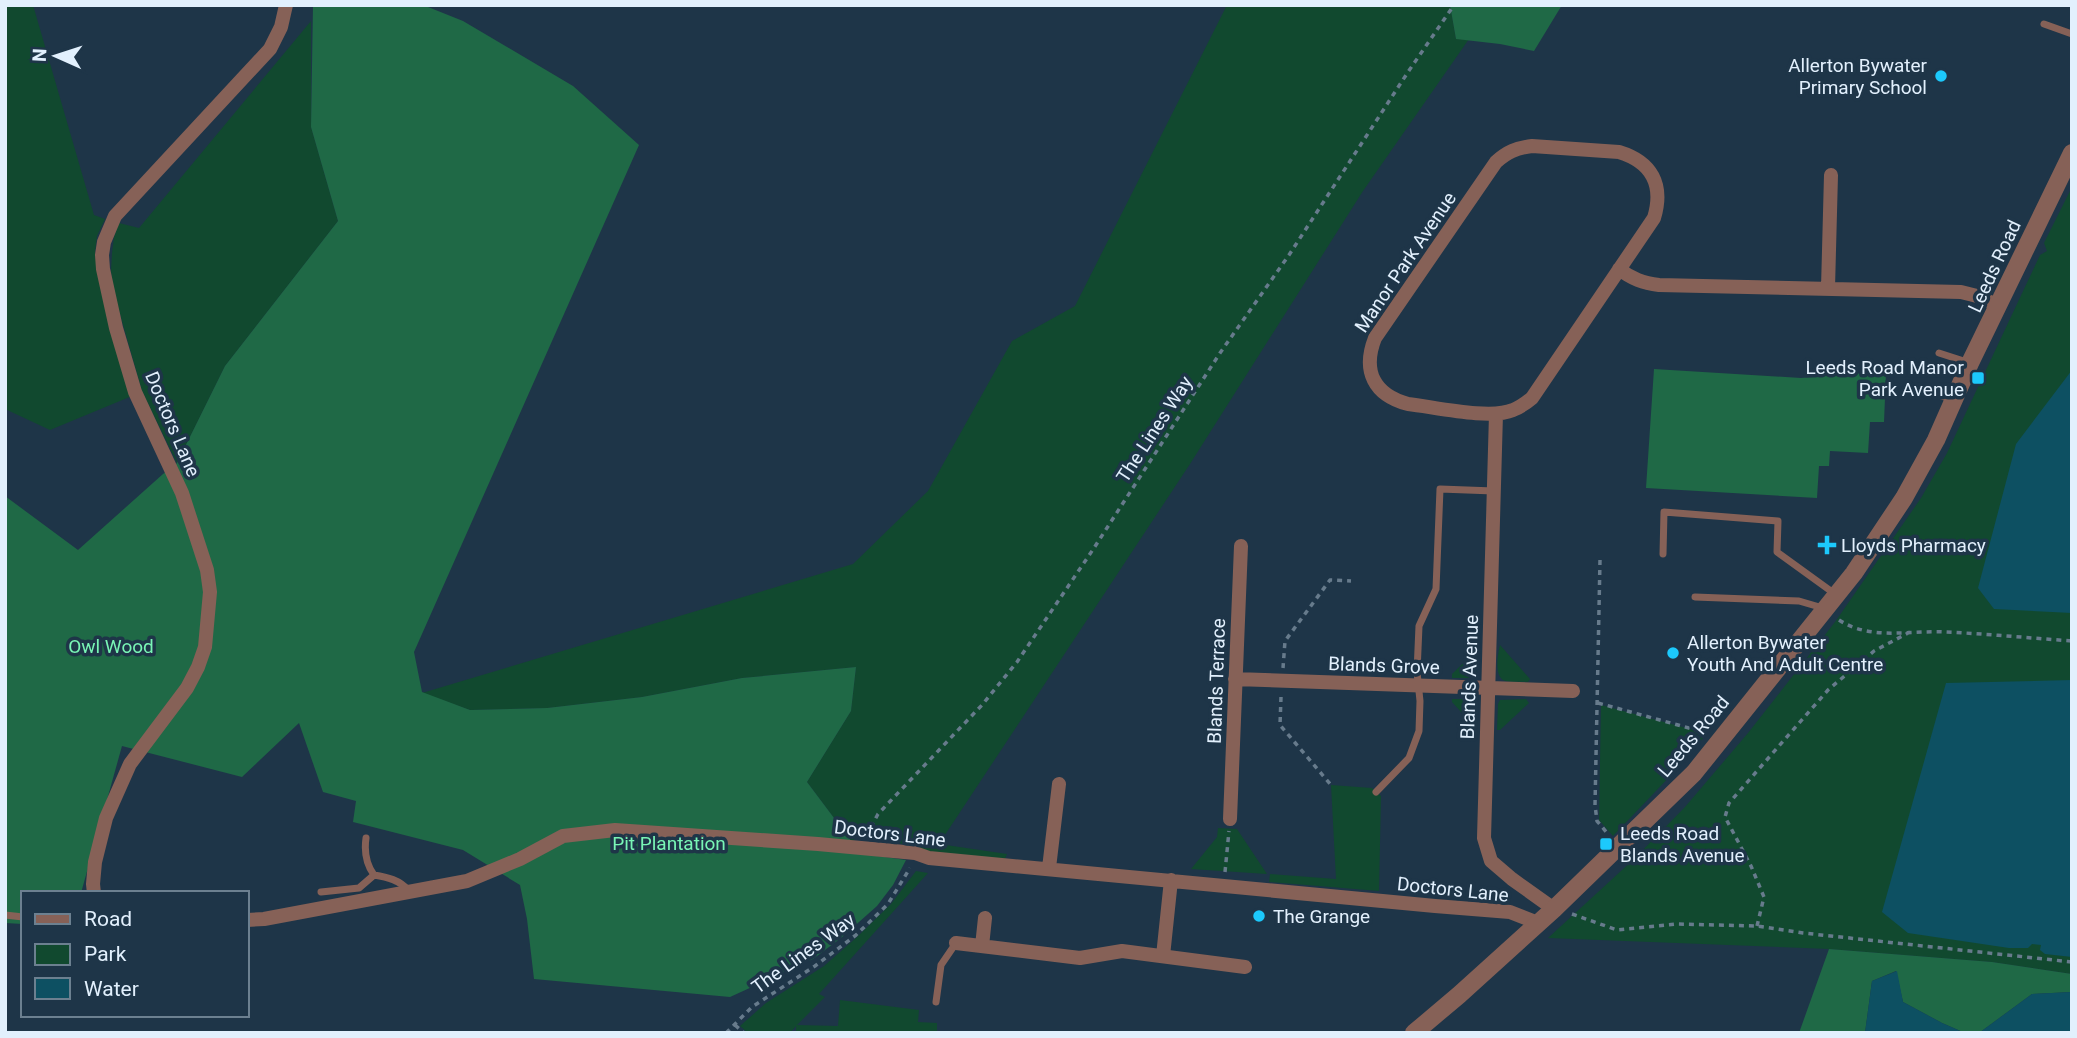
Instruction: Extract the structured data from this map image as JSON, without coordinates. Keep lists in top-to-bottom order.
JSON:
{
  "streets": {
    "street": [
      "Manor Park Avenue",
      "Leeds Road",
      "Doctors Lane",
      "Blands Grove",
      "Blands Avenue",
      "Blands Terrace"
    ],
    "path": ["The Lines Way"]
  },
  "crossings": [
    ["Manor Park Avenue", "Blands Avenue"],
    ["Leeds Road", "Doctors Lane"],
    ["Leeds Road", "Blands Avenue"],
    ["Doctors Lane", "The Lines Way"],
    ["Blands Grove", "Blands Avenue"],
    ["Blands Grove", "Blands Terrace"]
  ],
  "parks": ["Owl Wood", "Pit Plantation"],
  "places": {
    "other": ["Allerton Bywater Primary School", "Allerton Bywater Youth And Adult Centre", "The Grange"],
    "transit": ["Leeds Road Manor Park Avenue", "Leeds Road Blands Avenue"],
    "health": ["Lloyds Pharmacy"]
  },
  "legend": ["Road", "Park", "Water"],
  "north": "left"
}
